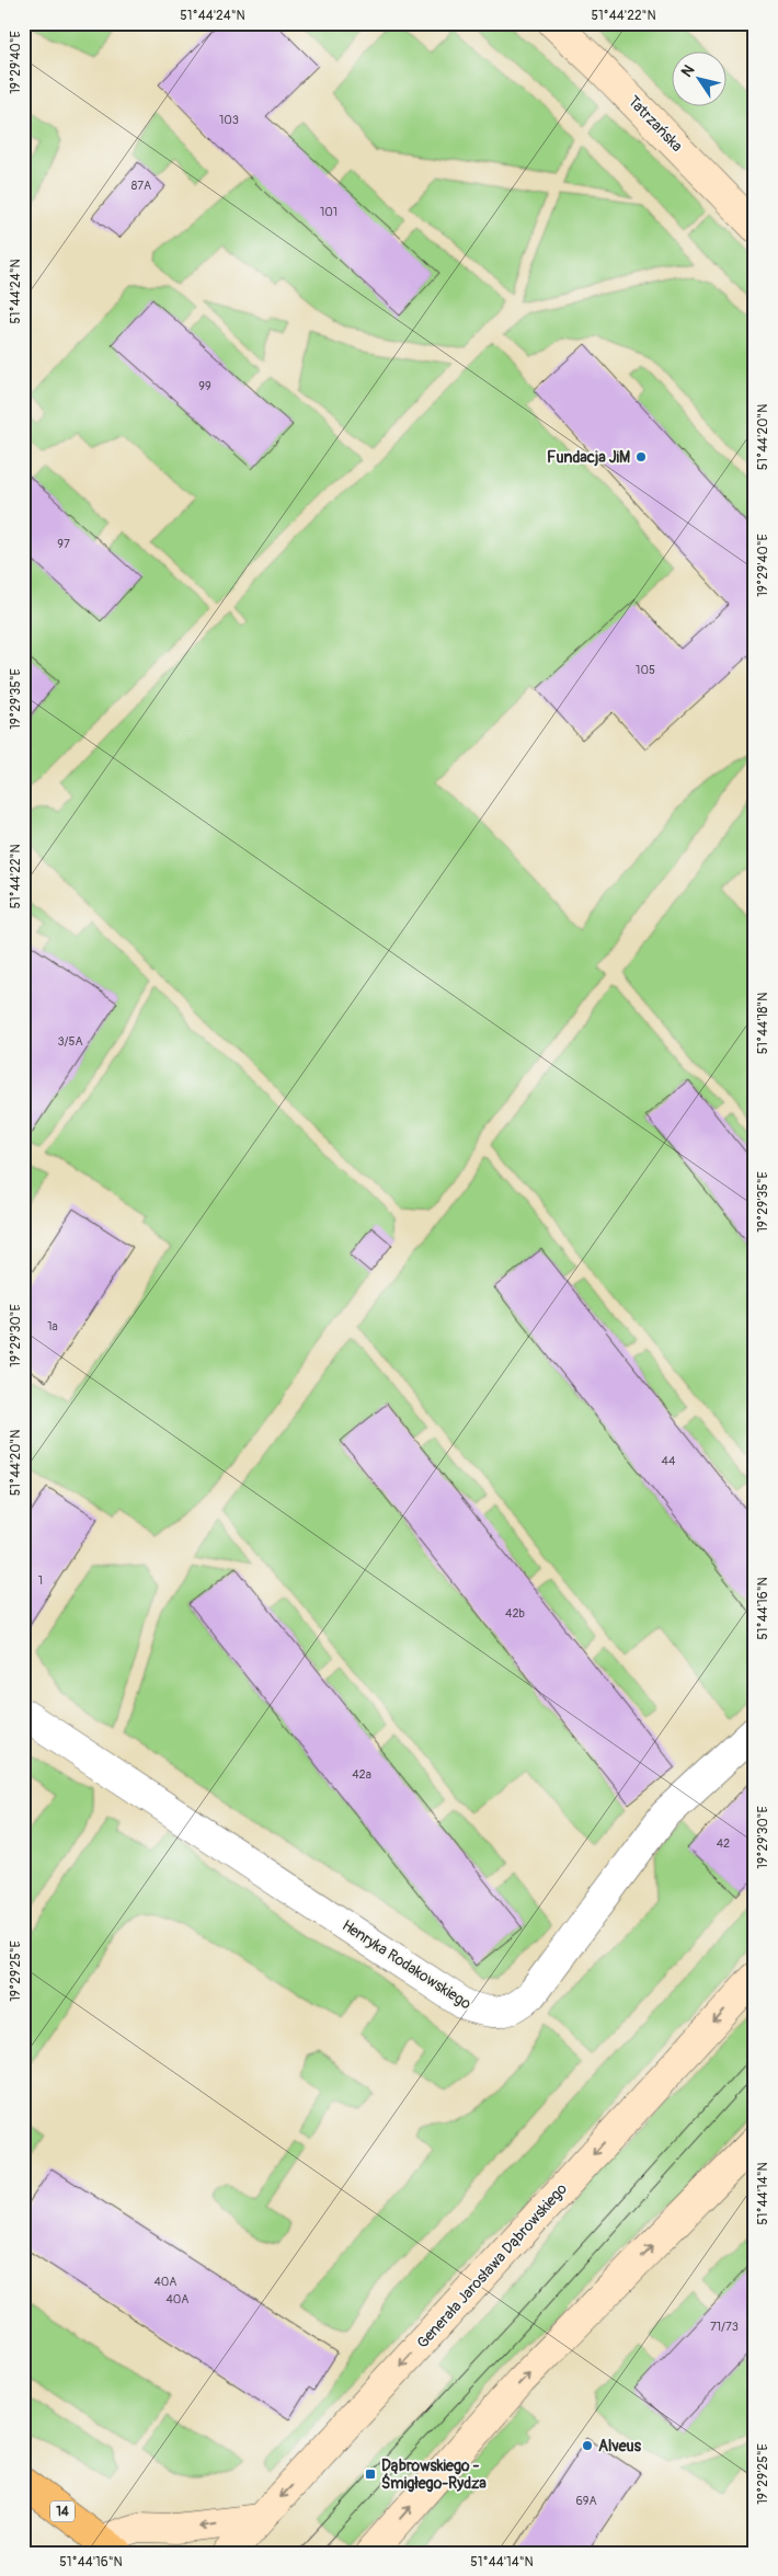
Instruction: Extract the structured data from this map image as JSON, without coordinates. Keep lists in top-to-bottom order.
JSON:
{
  "streets": {
    "main road": ["Tatrzańska", "Generała Jarosława Dąbrowskiego", "14"],
    "street": ["Henryka Rodakowskiego"]
  },
  "places": {
    "other": ["Fundacja JiM", "Alveus"],
    "transit": ["Dąbrowskiego - Śmigłego-Rydza"]
  },
  "house_numbers": [
    "103",
    "87A",
    "101",
    "99",
    "97",
    "105",
    "3/5A",
    "1a",
    "44",
    "1",
    "42b",
    "42a",
    "42",
    "40A",
    "40A",
    "71/73",
    "69A"
  ],
  "north": "top left",
  "coordinates": [
    "51°44'24\"N",
    "51°44'22\"N",
    "19°29'40\"E",
    "51°44'20\"N",
    "19°29'35\"E",
    "51°44'18\"N",
    "19°29'30\"E",
    "51°44'16\"N",
    "19°29'25\"E",
    "51°44'14\"N"
  ]
}
